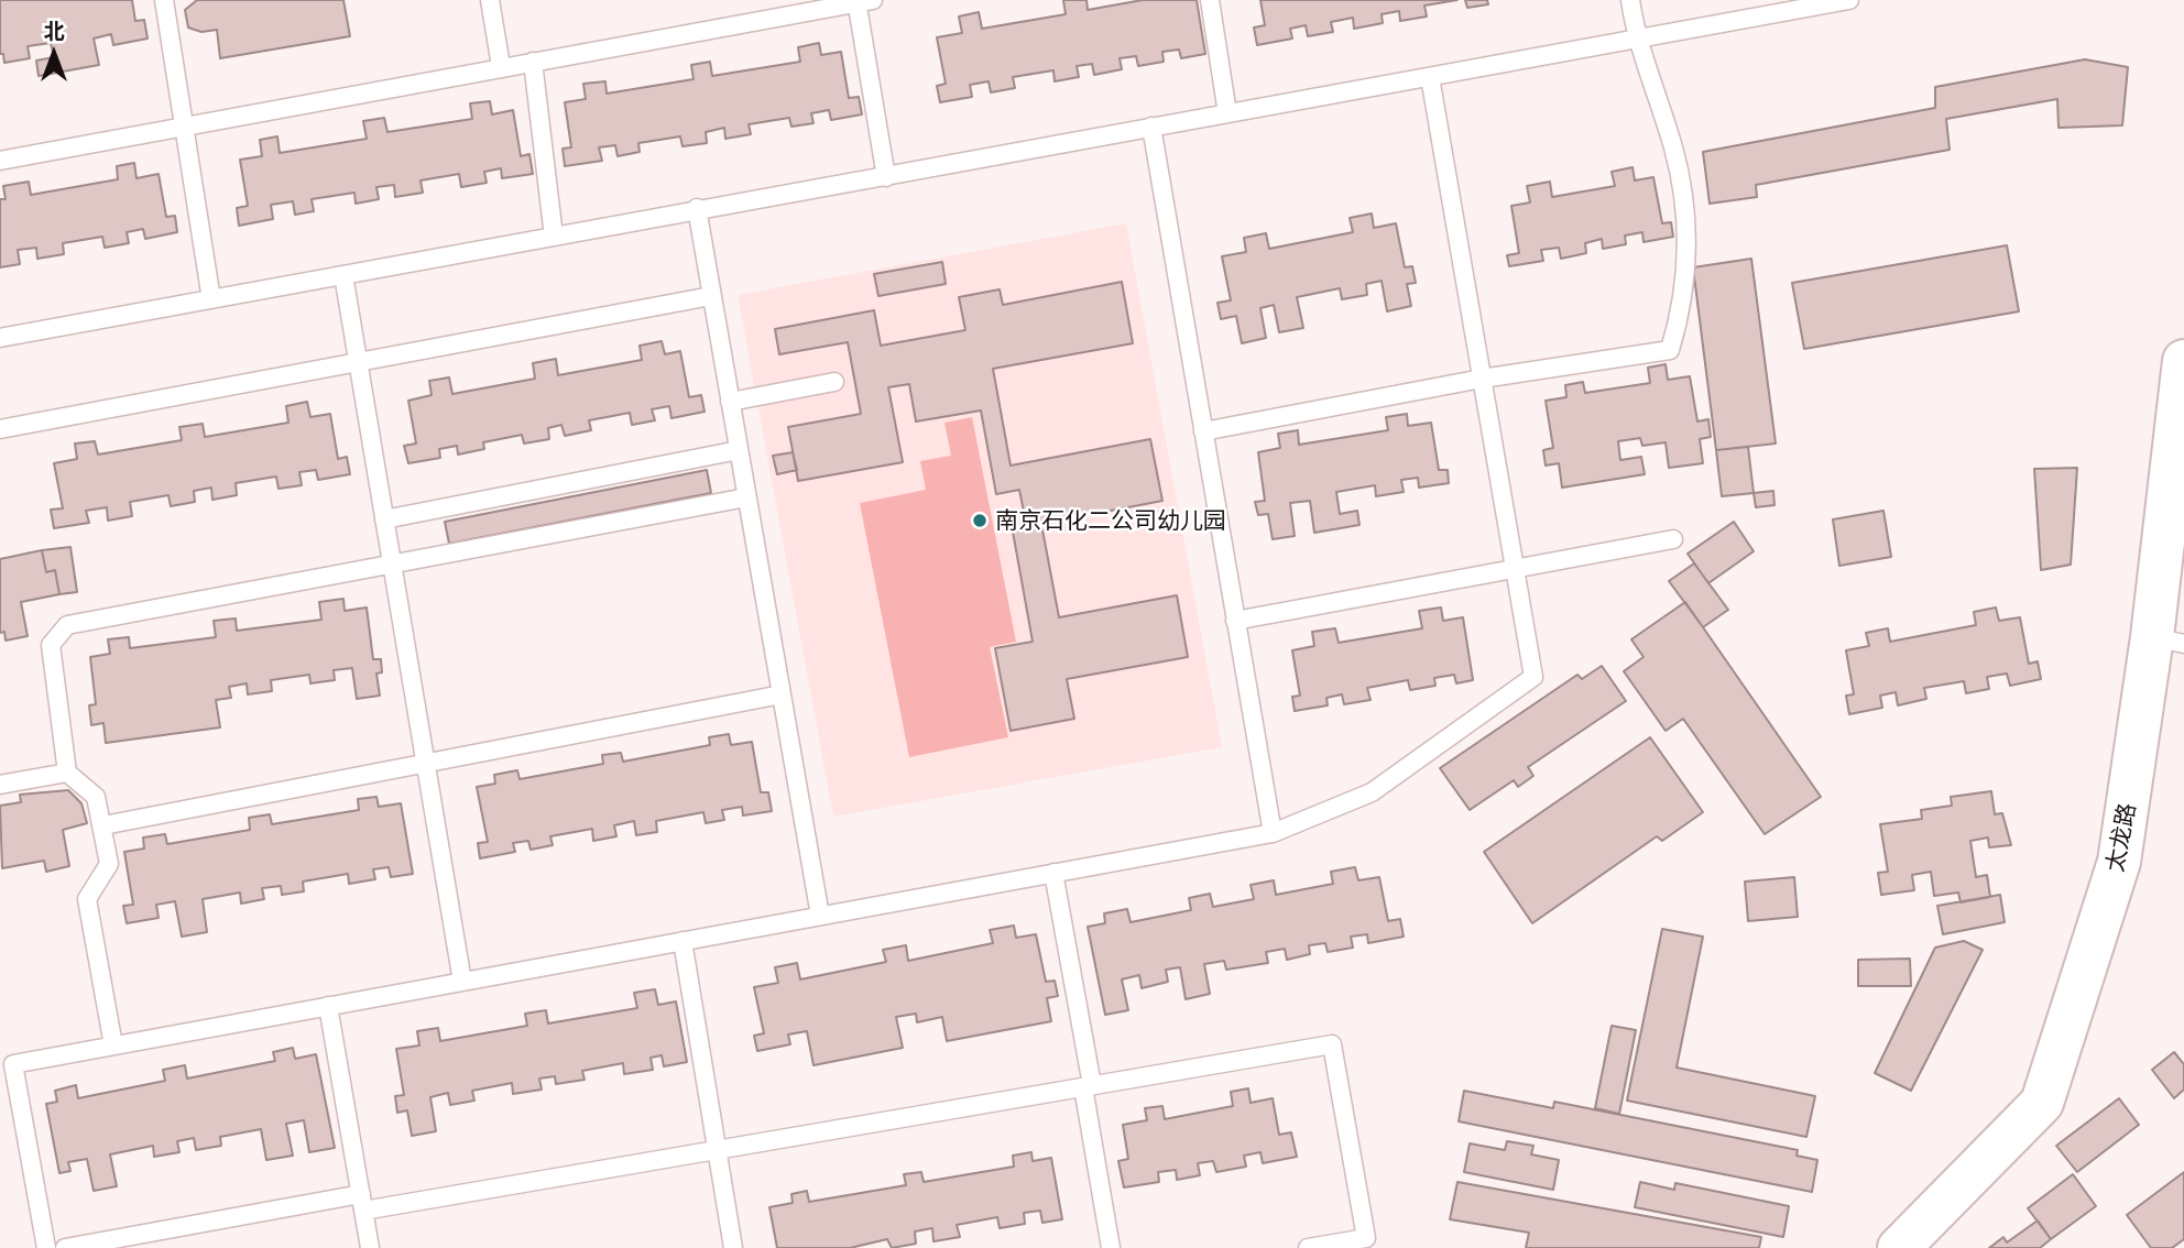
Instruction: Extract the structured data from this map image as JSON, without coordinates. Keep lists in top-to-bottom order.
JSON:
{
  "streets": {
    "street": ["太龙路"]
  },
  "places": ["南京石化二公司幼儿园"],
  "north": "top"
}
